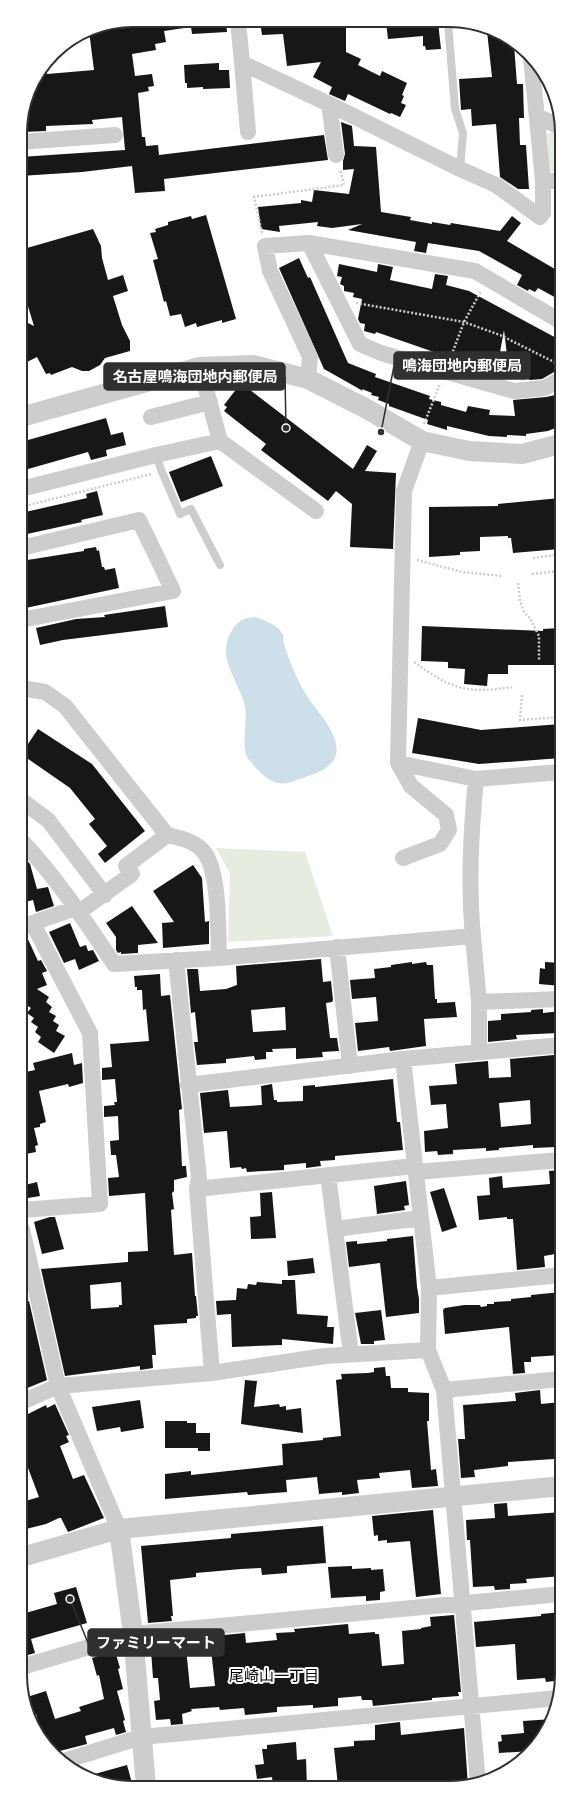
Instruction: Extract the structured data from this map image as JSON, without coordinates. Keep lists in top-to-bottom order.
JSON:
{
  "districts": ["尾崎山一丁目"],
  "places": ["名古屋鳴海団地内郵便局", "鳴海団地内郵便局", "ファミリーマート"]
}
